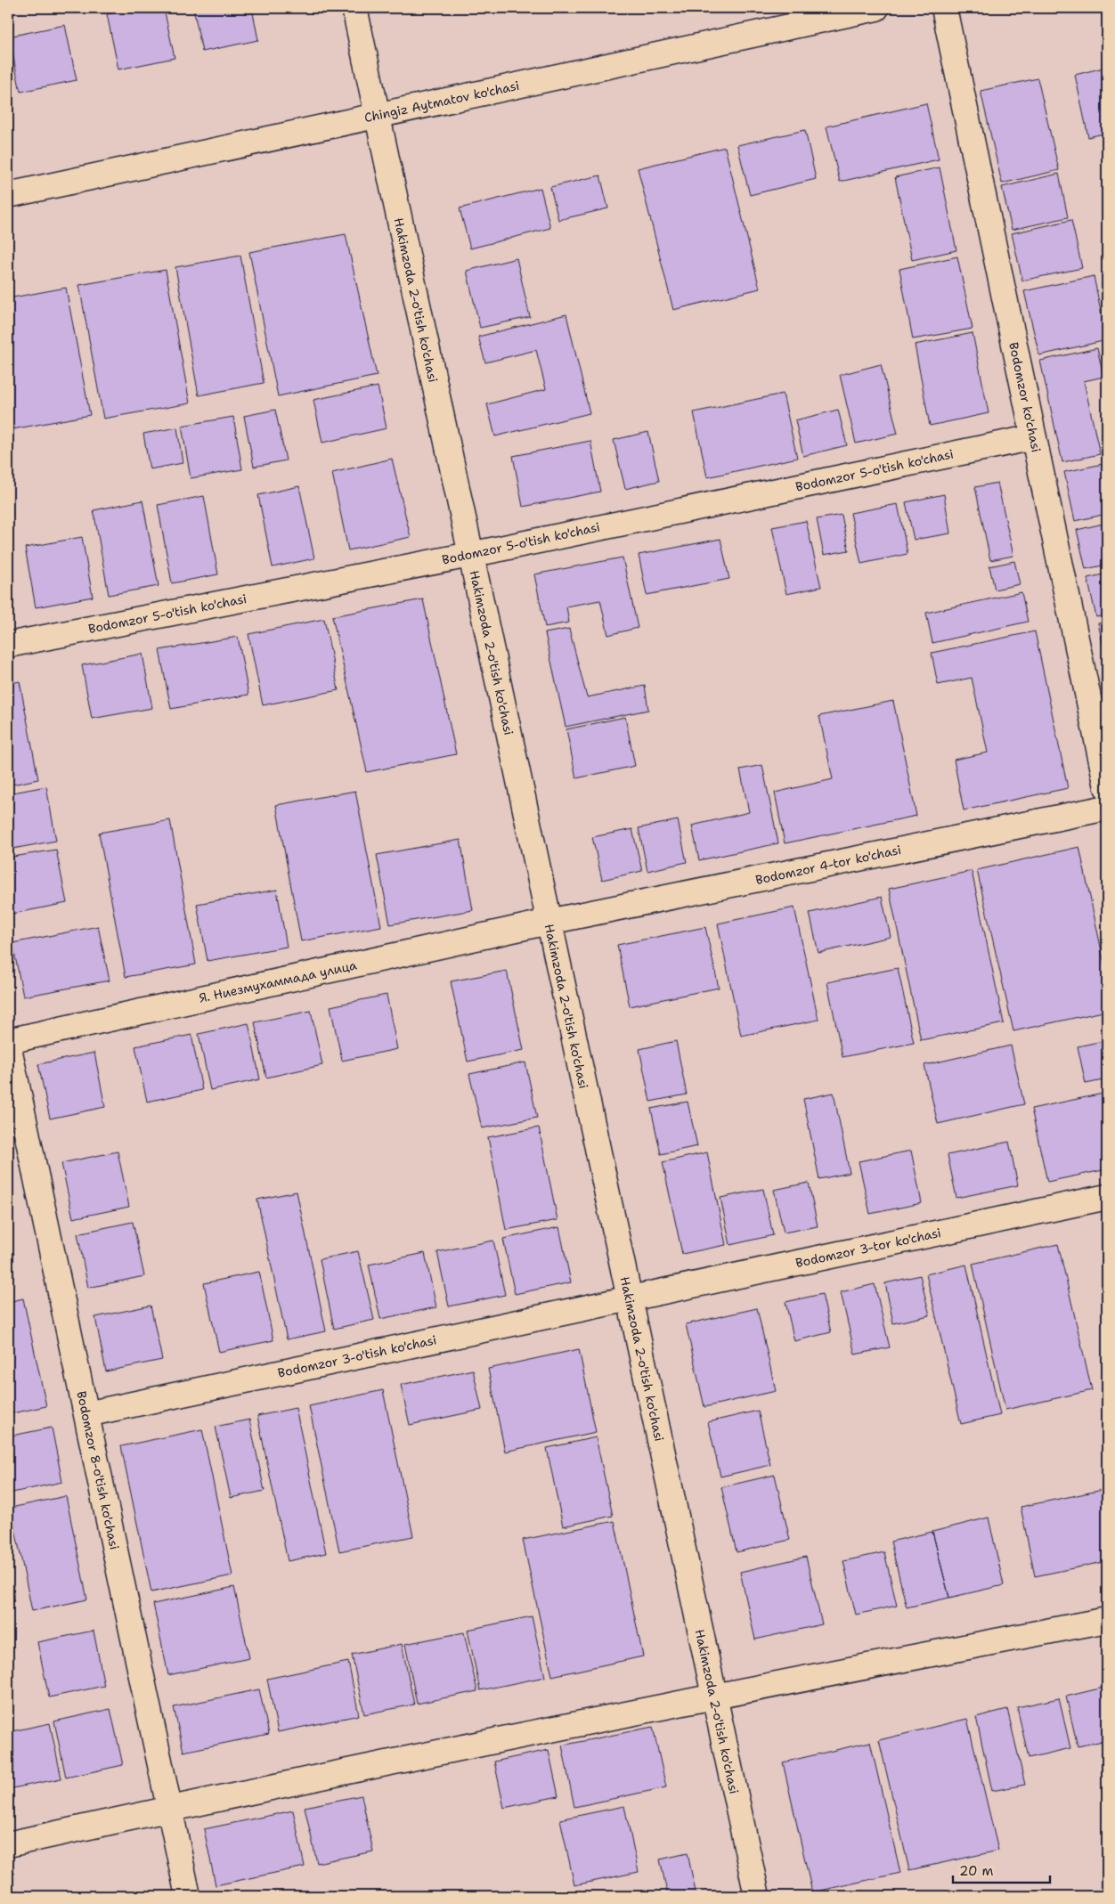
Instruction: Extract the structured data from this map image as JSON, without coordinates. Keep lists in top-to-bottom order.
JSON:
{
  "streets": {
    "street": [
      "Chingiz Aytmatov ko'chasi",
      "Hakimzoda 2-o'tish ko'chasi",
      "Bodomzor ko'chasi",
      "Bodomzor 5-o'tish ko'chasi",
      "Bodomzor 4-tor ko'chasi",
      "Я. Ниезмухаммада улица",
      "Bodomzor 3-tor ko'chasi",
      "Bodomzor 3-o'tish ko'chasi",
      "Bodomzor 8-o'tish ko'chasi"
    ]
  },
  "crossings": [
    ["Chingiz Aytmatov ko'chasi", "Hakimzoda 2-o'tish ko'chasi"],
    ["Hakimzoda 2-o'tish ko'chasi", "Bodomzor 5-o'tish ko'chasi"],
    ["Hakimzoda 2-o'tish ko'chasi", "Bodomzor 4-tor ko'chasi"],
    ["Hakimzoda 2-o'tish ko'chasi", "Я. Ниезмухаммада улица"],
    ["Hakimzoda 2-o'tish ko'chasi", "Bodomzor 3-tor ko'chasi"],
    ["Hakimzoda 2-o'tish ko'chasi", "Bodomzor 3-o'tish ko'chasi"],
    ["Bodomzor ko'chasi", "Bodomzor 5-o'tish ko'chasi"],
    ["Bodomzor 4-tor ko'chasi", "Я. Ниезмухаммада улица"],
    ["Bodomzor 3-tor ko'chasi", "Bodomzor 3-o'tish ko'chasi"],
    ["Bodomzor 3-o'tish ko'chasi", "Bodomzor 8-o'tish ko'chasi"]
  ],
  "scale_bar": "20 m"
}
